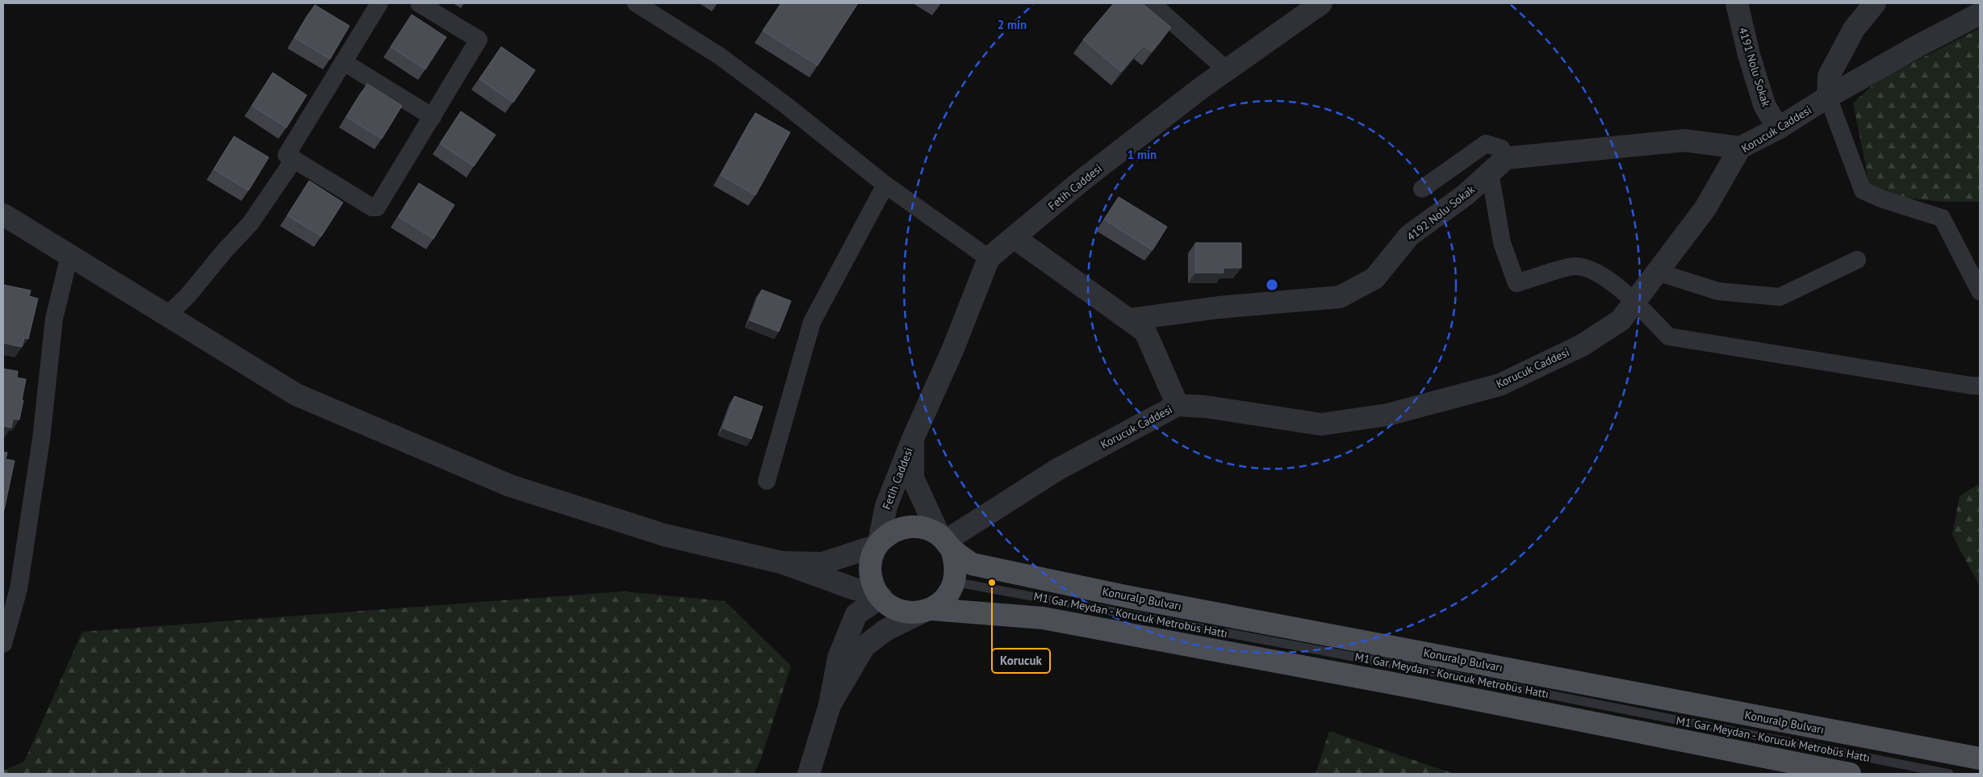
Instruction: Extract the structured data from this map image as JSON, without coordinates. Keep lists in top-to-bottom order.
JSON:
{
  "streets": {
    "main road": ["Konuralp Bulvarı"],
    "street": [
      "4191 Nolu Sokak",
      "Korucuk Caddesi",
      "Fetih Caddesi",
      "4192 Nolu Sokak"
    ],
    "lane": ["M1 Gar Meydan - Korucuk Metrobüs Hattı"]
  },
  "crossings": [
    ["4191 Nolu Sokak", "Korucuk Caddesi"],
    ["Korucuk Caddesi", "Fetih Caddesi"],
    ["Korucuk Caddesi", "Konuralp Bulvarı"],
    ["Korucuk Caddesi", "M1 Gar Meydan - Korucuk Metrobüs Hattı"],
    ["Fetih Caddesi", "Konuralp Bulvarı"],
    ["Fetih Caddesi", "M1 Gar Meydan - Korucuk Metrobüs Hattı"],
    ["Konuralp Bulvarı", "M1 Gar Meydan - Korucuk Metrobüs Hattı"]
  ],
  "places": ["Korucuk"],
  "rings": ["2 min", "1 min"]
}
